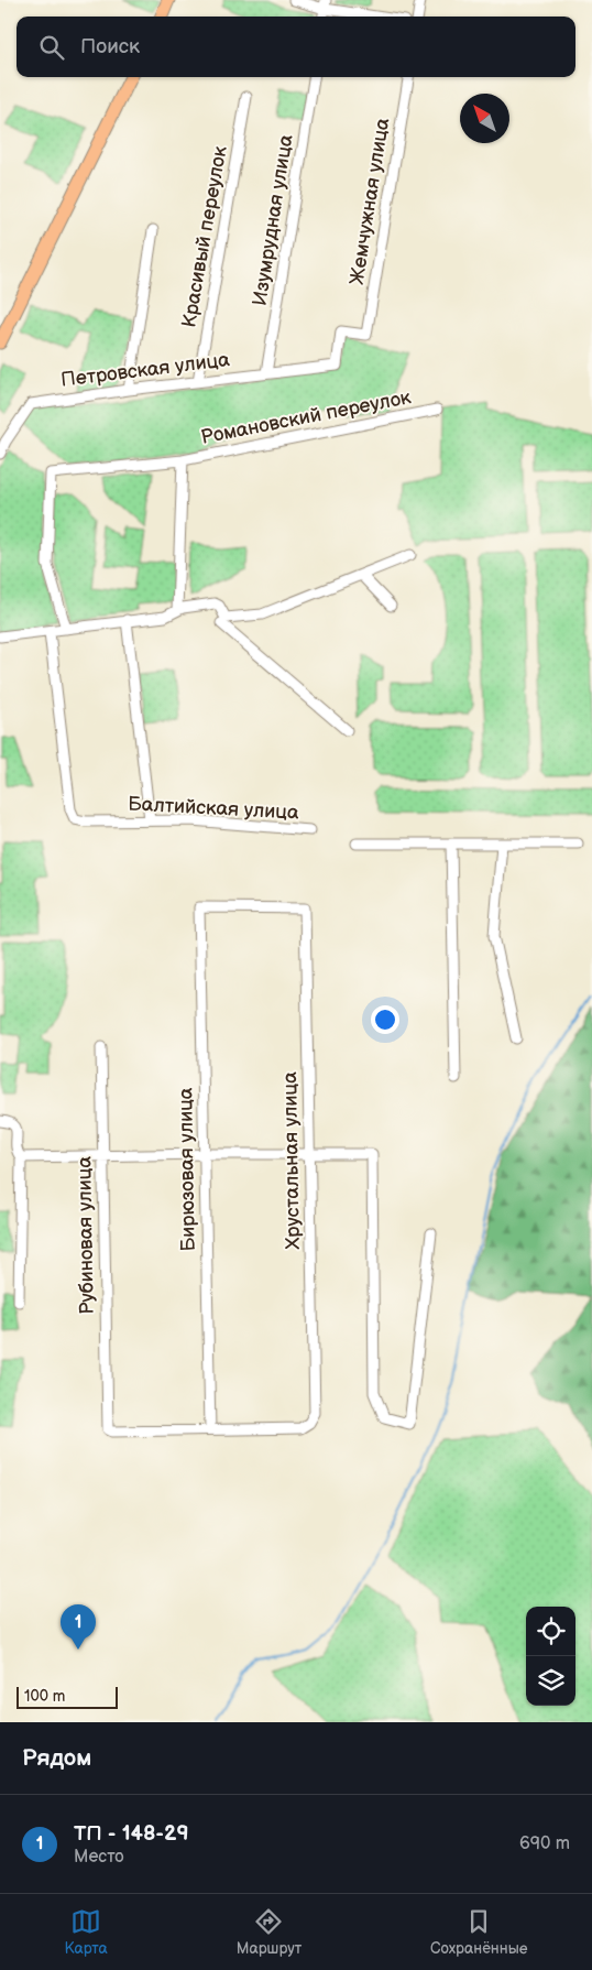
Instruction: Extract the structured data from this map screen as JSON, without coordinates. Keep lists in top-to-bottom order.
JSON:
{
  "streets": {
    "street": [
      "Жемчужная улица",
      "Изумрудная улица",
      "Красивый переулок",
      "Петровская улица",
      "Романовский переулок",
      "Балтийская улица",
      "Хрустальная улица",
      "Бирюзовая улица",
      "Рубиновая улица"
    ]
  },
  "crossings": [
    ["Жемчужная улица", "Петровская улица"],
    ["Изумрудная улица", "Петровская улица"],
    ["Красивый переулок", "Петровская улица"],
    ["Хрустальная улица", "Бирюзовая улица"],
    ["Хрустальная улица", "Рубиновая улица"],
    ["Бирюзовая улица", "Рубиновая улица"]
  ],
  "scale_bar": "100 m",
  "north": "top left",
  "page": {
    "search": "Поиск",
    "pins": "1",
    "scale": "100 m",
    "heading": "Рядом",
    "list": [
      {
        "mark": "1",
        "name": "ТП - 148-29",
        "note": "Место",
        "value": "690 m"
      }
    ],
    "nav": ["Карта", "Маршрут", "Сохранённые"]
  }
}
